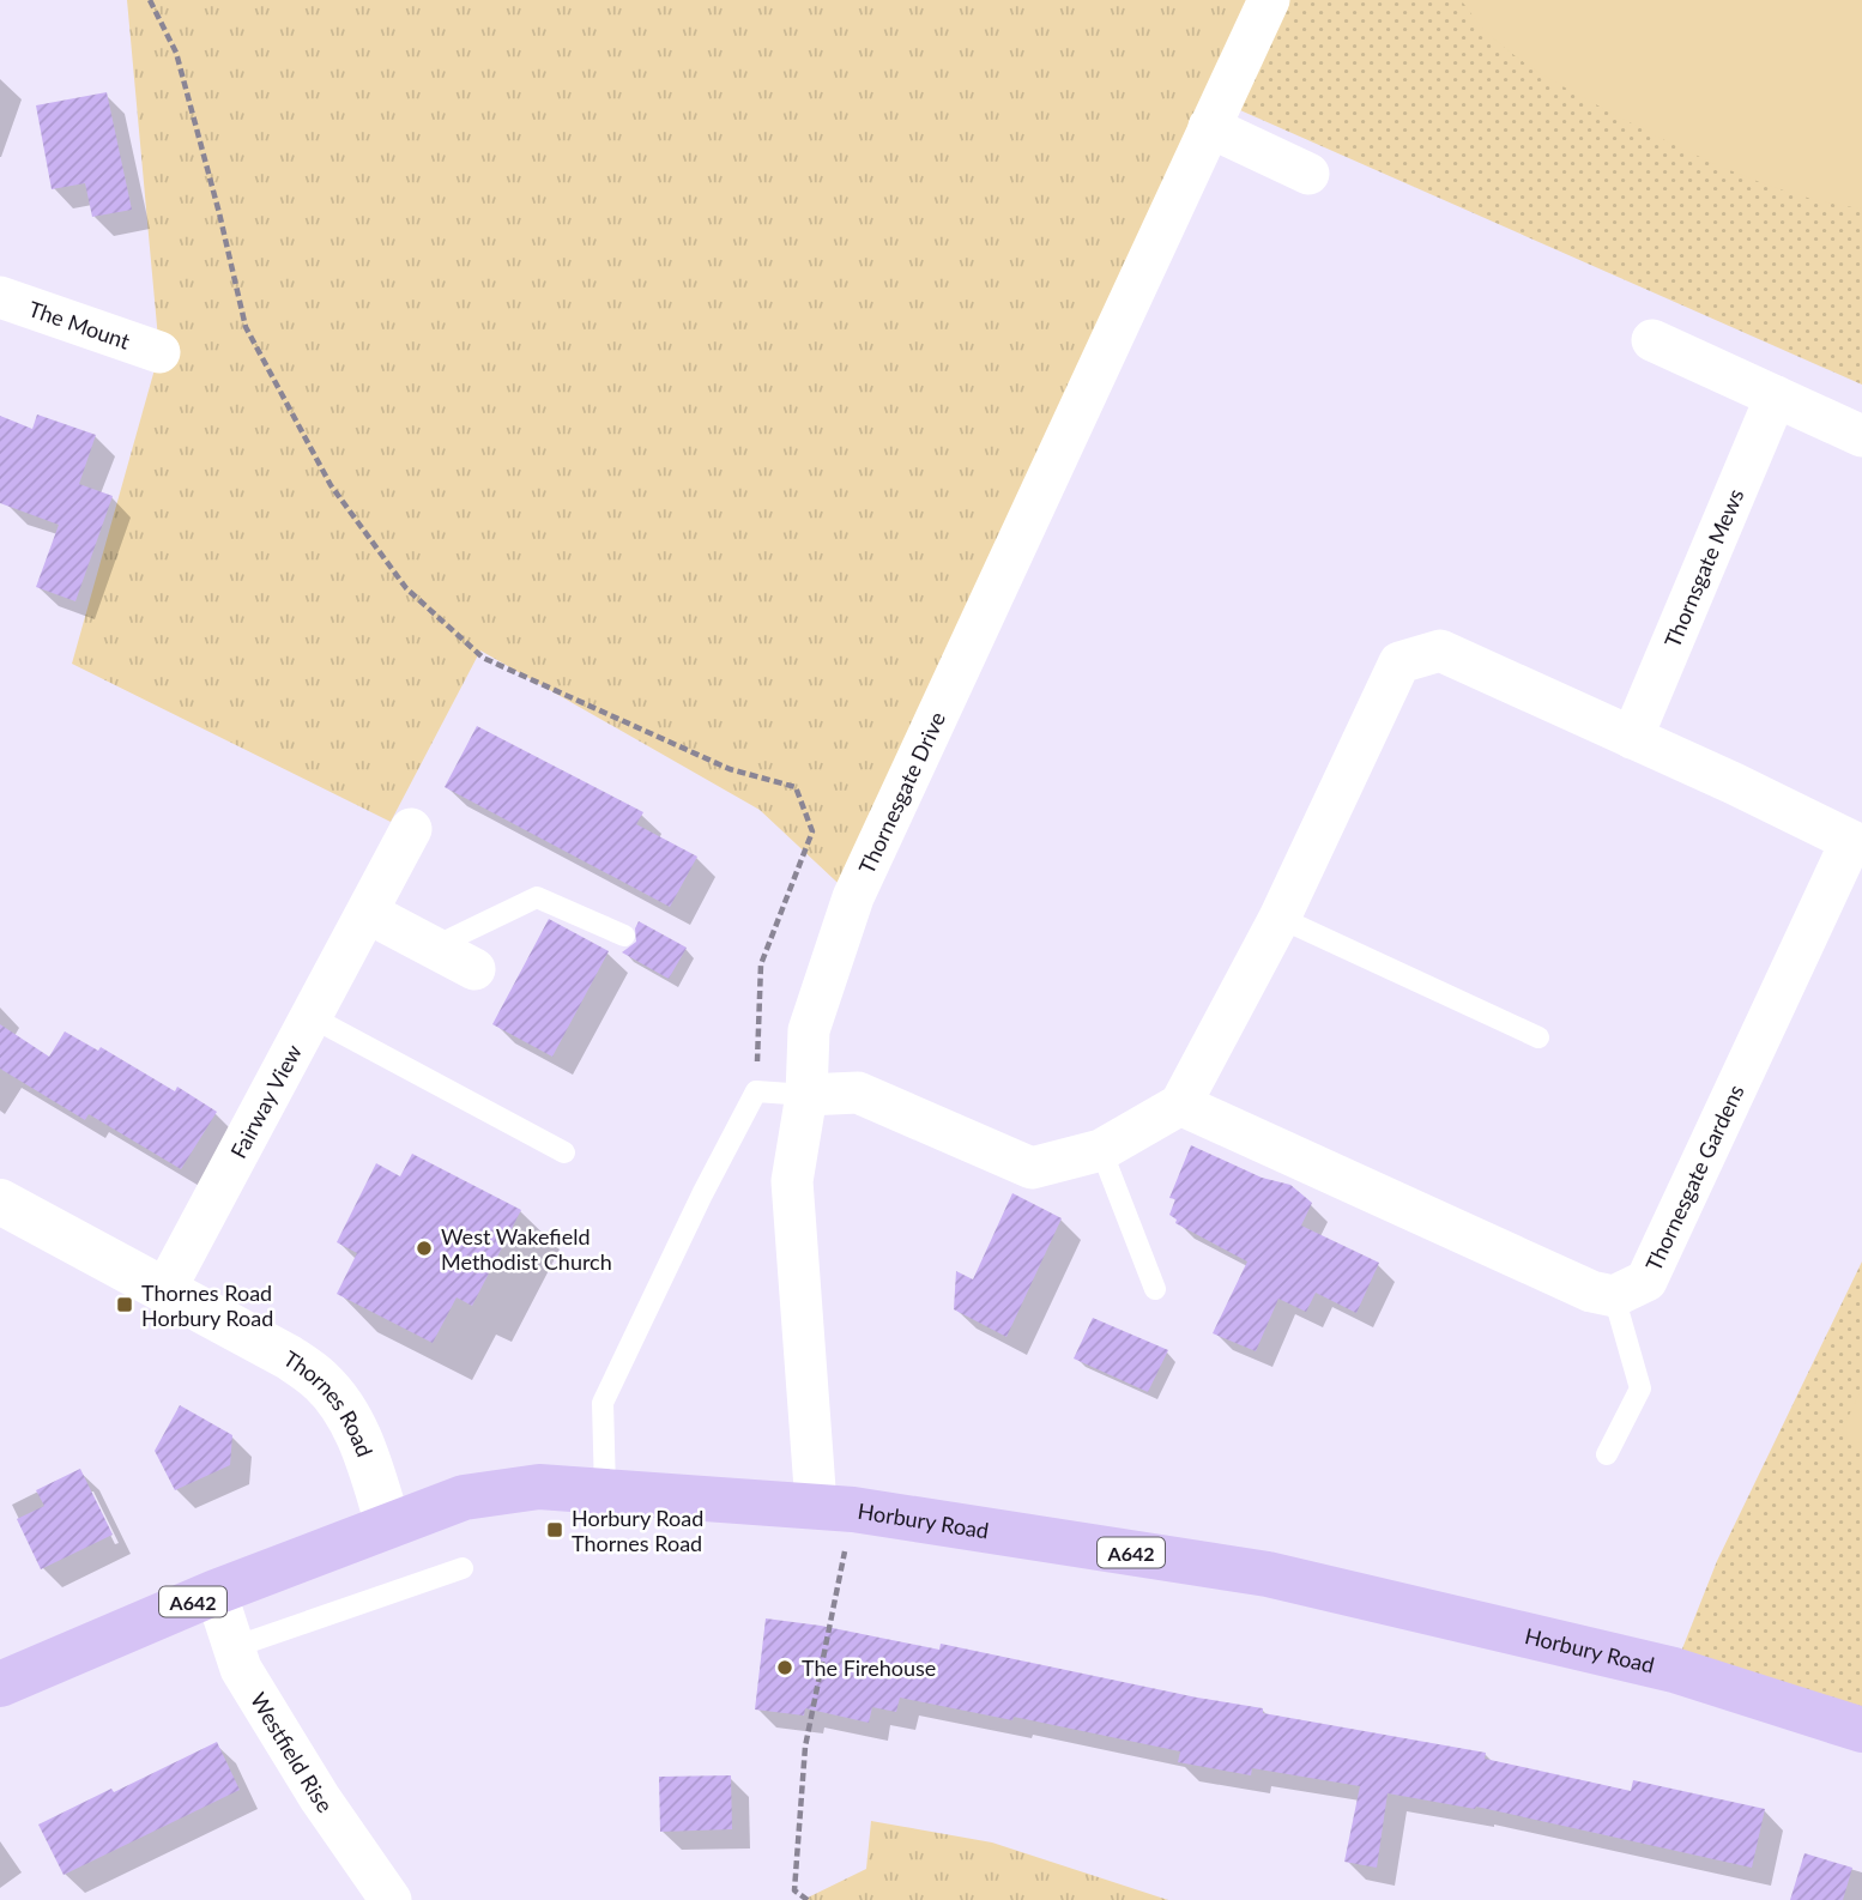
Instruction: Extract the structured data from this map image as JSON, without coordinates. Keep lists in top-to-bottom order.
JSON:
{
  "streets": {
    "highway": ["Horbury Road", "A642"],
    "street": [
      "The Mount",
      "Thornsgate Mews",
      "Thornesgate Drive",
      "Fairway View",
      "Thornesgate Gardens",
      "Thornes Road",
      "Westfield Rise"
    ]
  },
  "crossings": [
    ["Thornsgate Mews", "Thornesgate Gardens"],
    ["Thornesgate Drive", "Horbury Road"],
    ["Fairway View", "Thornes Road"],
    ["Thornes Road", "Horbury Road"],
    ["Horbury Road", "Westfield Rise"]
  ],
  "places": {
    "other": ["West Wakefield Methodist Church", "The Firehouse"],
    "transit": ["Thornes Road Horbury Road", "Horbury Road Thornes Road"]
  }
}
